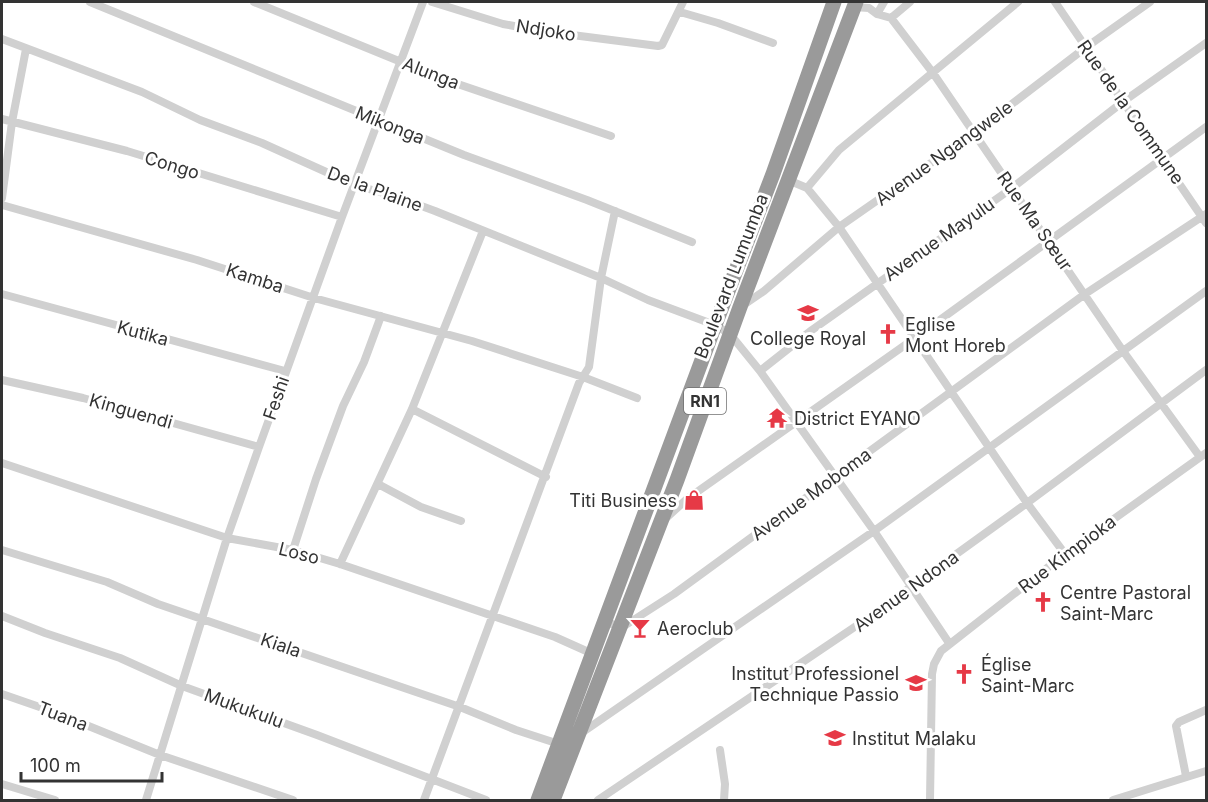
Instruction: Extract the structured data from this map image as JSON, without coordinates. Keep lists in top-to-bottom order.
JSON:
{
  "streets": {
    "highway": ["Boulevard Lumumba", "RN1"],
    "street": [
      "Ndjoko",
      "Alunga",
      "Rue de la Commune",
      "Mikonga",
      "Avenue Ngangwele",
      "Congo",
      "De la Plaine",
      "Rue Ma Sœur",
      "Avenue Mayulu",
      "Kamba",
      "Kutika",
      "Feshi",
      "Kinguendi",
      "Avenue Moboma",
      "Loso",
      "Rue Kimpioka",
      "Avenue Ndona",
      "Kiala",
      "Mukukulu",
      "Tuana"
    ]
  },
  "crossings": [
    ["Alunga", "Feshi"],
    ["Rue de la Commune", "Avenue Ngangwele"],
    ["Rue de la Commune", "Avenue Mayulu"],
    ["Rue de la Commune", "Avenue Moboma"],
    ["Mikonga", "Feshi"],
    ["Avenue Ngangwele", "Rue Ma Sœur"],
    ["Avenue Ngangwele", "Boulevard Lumumba"],
    ["Congo", "Feshi"],
    ["De la Plaine", "Boulevard Lumumba"],
    ["De la Plaine", "Feshi"],
    ["Rue Ma Sœur", "Avenue Mayulu"],
    ["Rue Ma Sœur", "Avenue Moboma"],
    ["Rue Ma Sœur", "Rue Kimpioka"],
    ["Rue Ma Sœur", "Avenue Ndona"],
    ["Boulevard Lumumba", "Avenue Moboma"],
    ["Boulevard Lumumba", "Loso"],
    ["Boulevard Lumumba", "Kiala"],
    ["Kamba", "Feshi"],
    ["Kutika", "Feshi"],
    ["Feshi", "Kinguendi"],
    ["Feshi", "Loso"],
    ["Feshi", "Kiala"],
    ["Feshi", "Mukukulu"],
    ["Feshi", "Tuana"]
  ],
  "places": {
    "school or university": ["College Royal", "Institut Professionel Technique Passio", "Institut Malaku"],
    "church": ["Eglise Mont Horeb", "Centre Pastoral Saint-Marc", "Église Saint-Marc"],
    "temple": ["District EYANO"],
    "shop": ["Titi Business"],
    "bar": ["Aeroclub"]
  },
  "scale_bar": "100 m"
}
